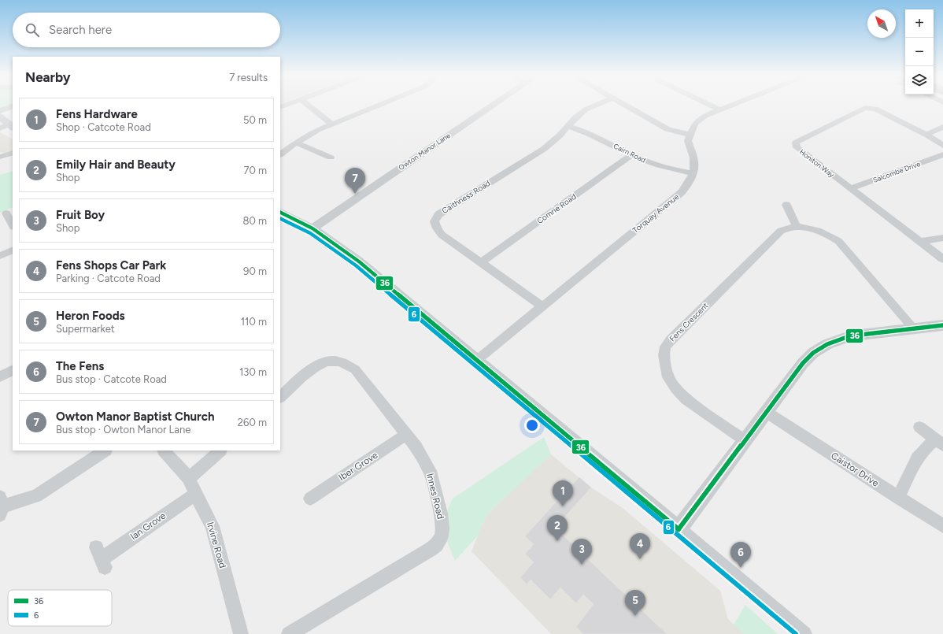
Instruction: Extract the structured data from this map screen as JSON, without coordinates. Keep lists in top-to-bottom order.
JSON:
{
  "streets": {
    "street": [
      "Owton Manor Lane",
      "Cairn Road",
      "Honiton Way",
      "Salcombe Drive",
      "Caithness Road",
      "Comrie Road",
      "Torquay Avenue",
      "Fens Crescent",
      "Iber Grove",
      "Caistor Drive",
      "Innes Road",
      "Ian Grove",
      "Irvine Road"
    ]
  },
  "crossings": [
    ["Cairn Road", "Caithness Road"],
    ["Cairn Road", "Comrie Road"],
    ["Cairn Road", "Torquay Avenue"],
    ["Honiton Way", "Salcombe Drive"],
    ["Caithness Road", "Comrie Road"],
    ["Caithness Road", "Torquay Avenue"],
    ["Iber Grove", "Innes Road"],
    ["Ian Grove", "Irvine Road"]
  ],
  "lines": ["transit line 36", "transit line 6"],
  "legend": ["36", "6"],
  "north": "top left",
  "page": {
    "map_buttons": ["+", "−"],
    "search": "Search here",
    "heading": ["Nearby", "7 results"],
    "list": [
      {
        "mark": "1",
        "name": "Fens Hardware",
        "note": "Shop · Catcote Road",
        "value": "50 m"
      },
      {
        "mark": "2",
        "name": "Emily Hair and Beauty",
        "note": "Shop",
        "value": "70 m"
      },
      {
        "mark": "3",
        "name": "Fruit Boy",
        "note": "Shop",
        "value": "80 m"
      },
      {
        "mark": "4",
        "name": "Fens Shops Car Park",
        "note": "Parking · Catcote Road",
        "value": "90 m"
      },
      {
        "mark": "5",
        "name": "Heron Foods",
        "note": "Supermarket",
        "value": "110 m"
      },
      {
        "mark": "6",
        "name": "The Fens",
        "note": "Bus stop · Catcote Road",
        "value": "130 m"
      },
      {
        "mark": "7",
        "name": "Owton Manor Baptist Church",
        "note": "Bus stop · Owton Manor Lane",
        "value": "260 m"
      }
    ],
    "pins": [
      "7",
      "1",
      "2",
      "4",
      "3",
      "6",
      "5"
    ]
  }
}
